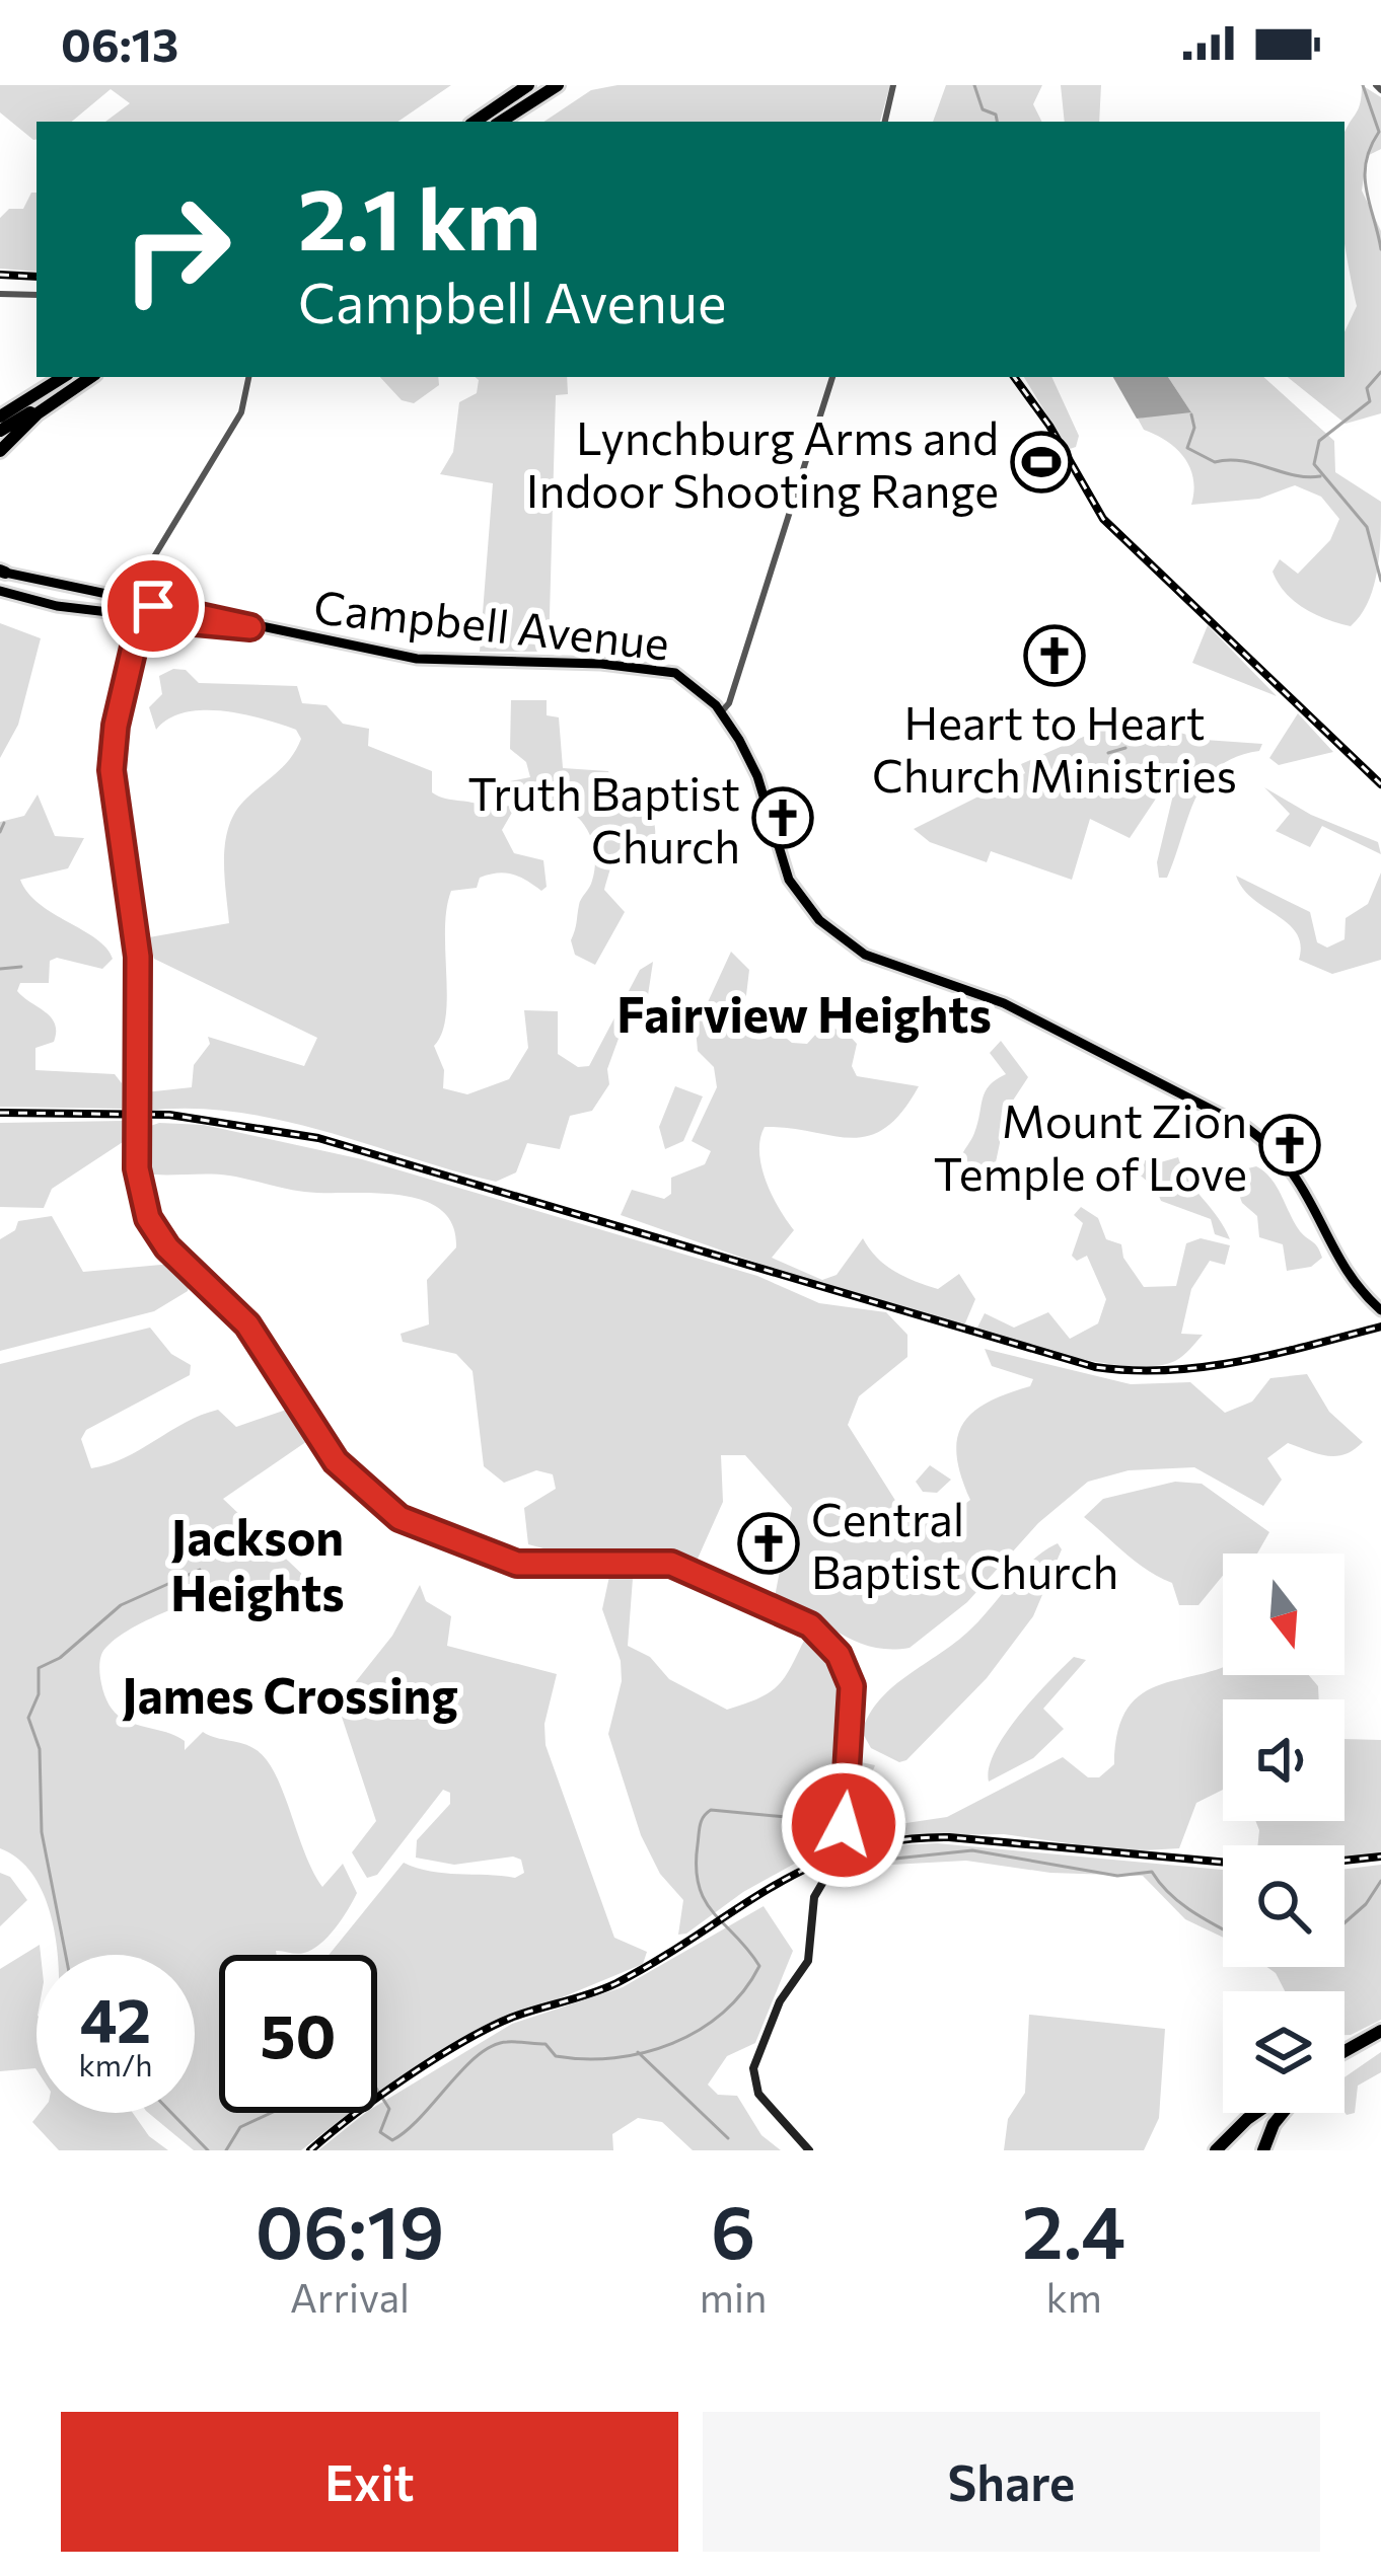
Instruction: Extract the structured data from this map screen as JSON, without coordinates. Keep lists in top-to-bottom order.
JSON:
{
  "streets": {
    "main road": ["Campbell Avenue"]
  },
  "districts": ["Fairview Heights", "Jackson Heights", "James Crossing"],
  "places": {
    "sports": ["Lynchburg Arms and Indoor Shooting Range"],
    "church": [
      "Heart to Heart Church Ministries",
      "Truth Baptist Church",
      "Mount Zion Temple of Love",
      "Central Baptist Church"
    ]
  },
  "north": "bottom",
  "page": {
    "status": "06:13",
    "turn": ["2.1 km", "Campbell Avenue"],
    "speed": "42 km/h",
    "limit": "50",
    "eta": [
      "06:19",
      "Arrival",
      "6",
      "min",
      "2.4",
      "km"
    ],
    "buttons": ["Exit", "Share"]
  }
}
